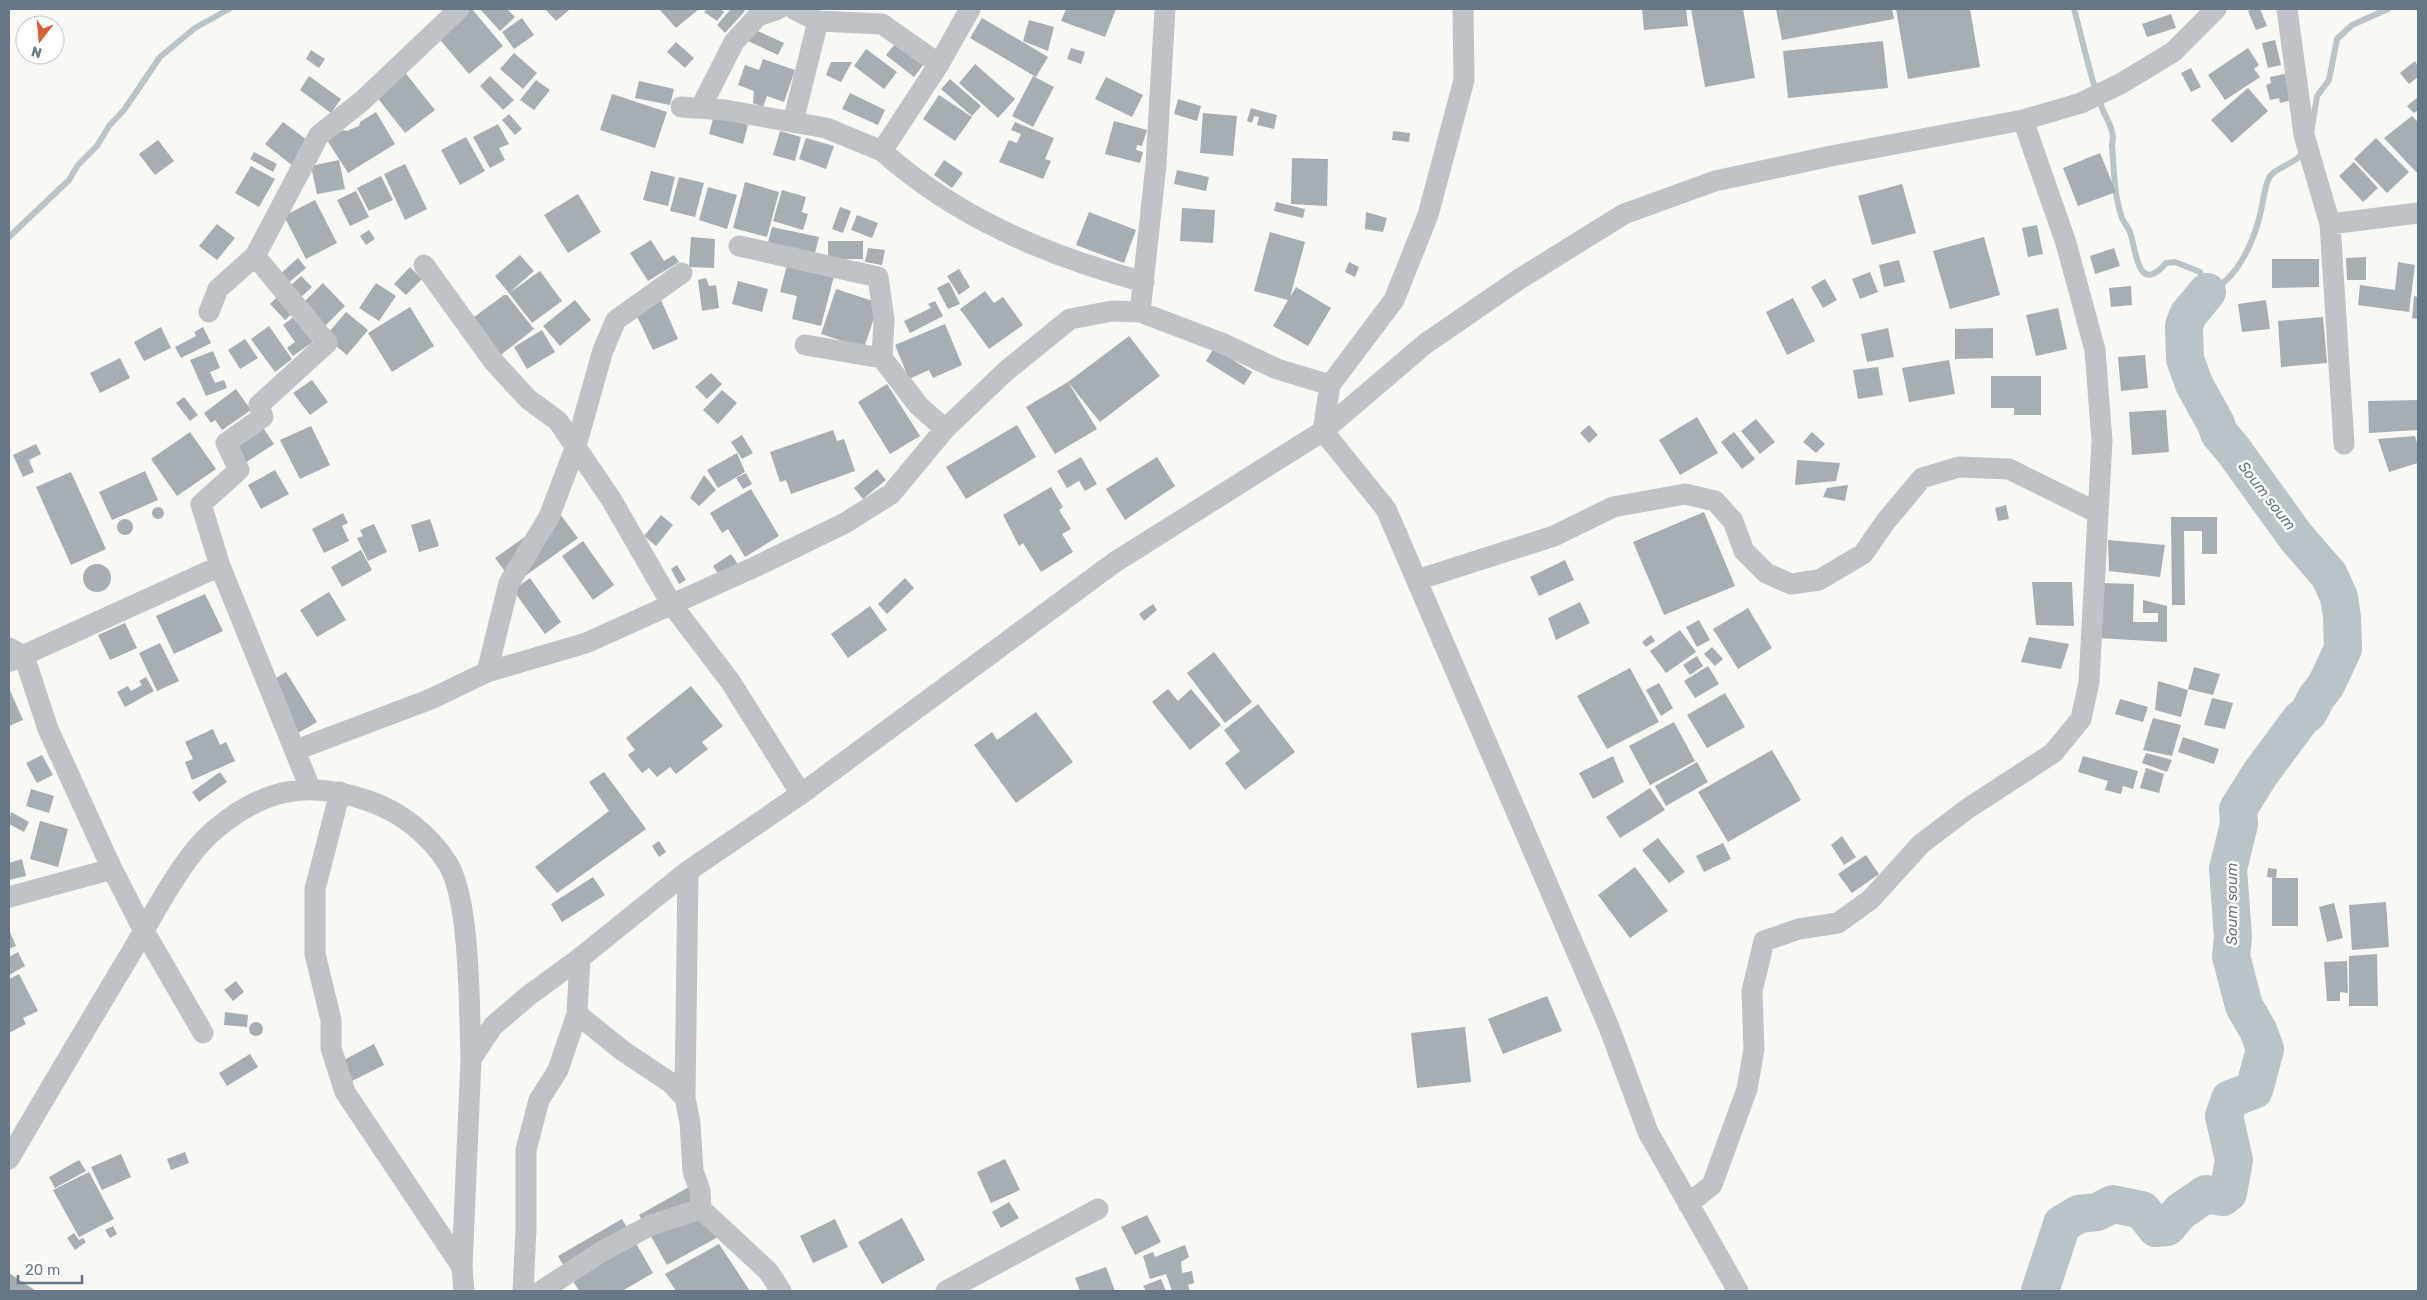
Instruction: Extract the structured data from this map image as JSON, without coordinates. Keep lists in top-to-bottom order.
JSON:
{
  "water": ["Soum soum"],
  "scale_bar": "20 m",
  "north": "bottom"
}
